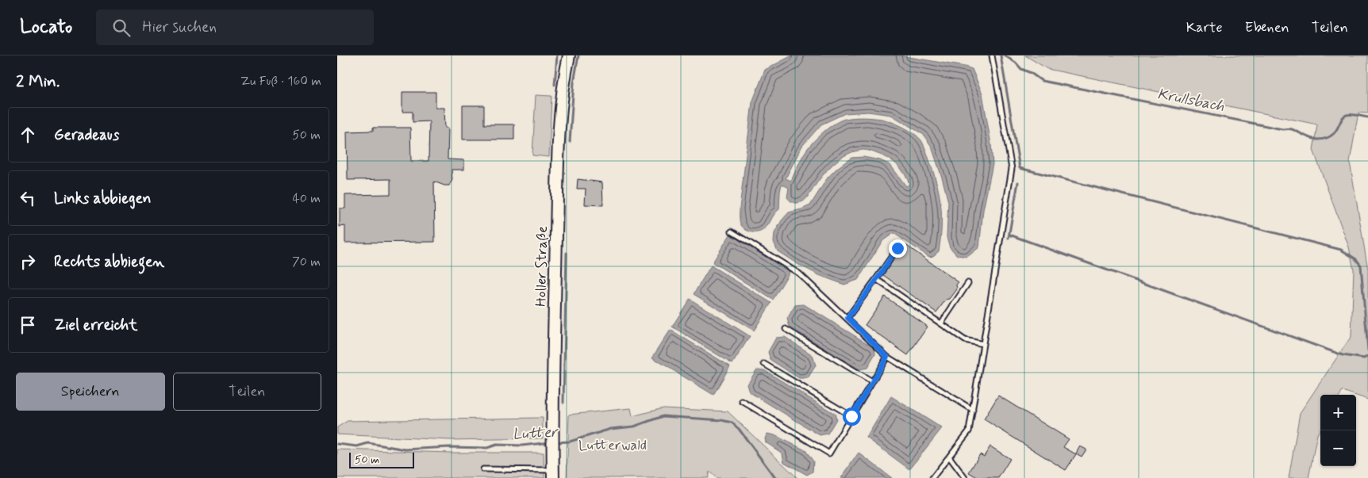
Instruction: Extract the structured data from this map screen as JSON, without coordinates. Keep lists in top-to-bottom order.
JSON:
{
  "streets": {
    "street": ["Holler Straße"]
  },
  "water": ["Krullsbach", "Lutter"],
  "parks": ["Lutterwald"],
  "scale_bar": "50 m",
  "page": {
    "header": "Locato",
    "search": "Hier suchen",
    "nav": ["Karte", "Ebenen", "Teilen"],
    "heading": ["2 Min.", "Zu Fuß · 160 m"],
    "list": [
      ["Geradeaus", "50 m"],
      ["Links abbiegen", "40 m"],
      ["Rechts abbiegen", "70 m"],
      "Ziel erreicht"
    ],
    "buttons": ["Speichern", "Teilen"],
    "map_buttons": ["+", "−"],
    "scale": "50 m"
  }
}
